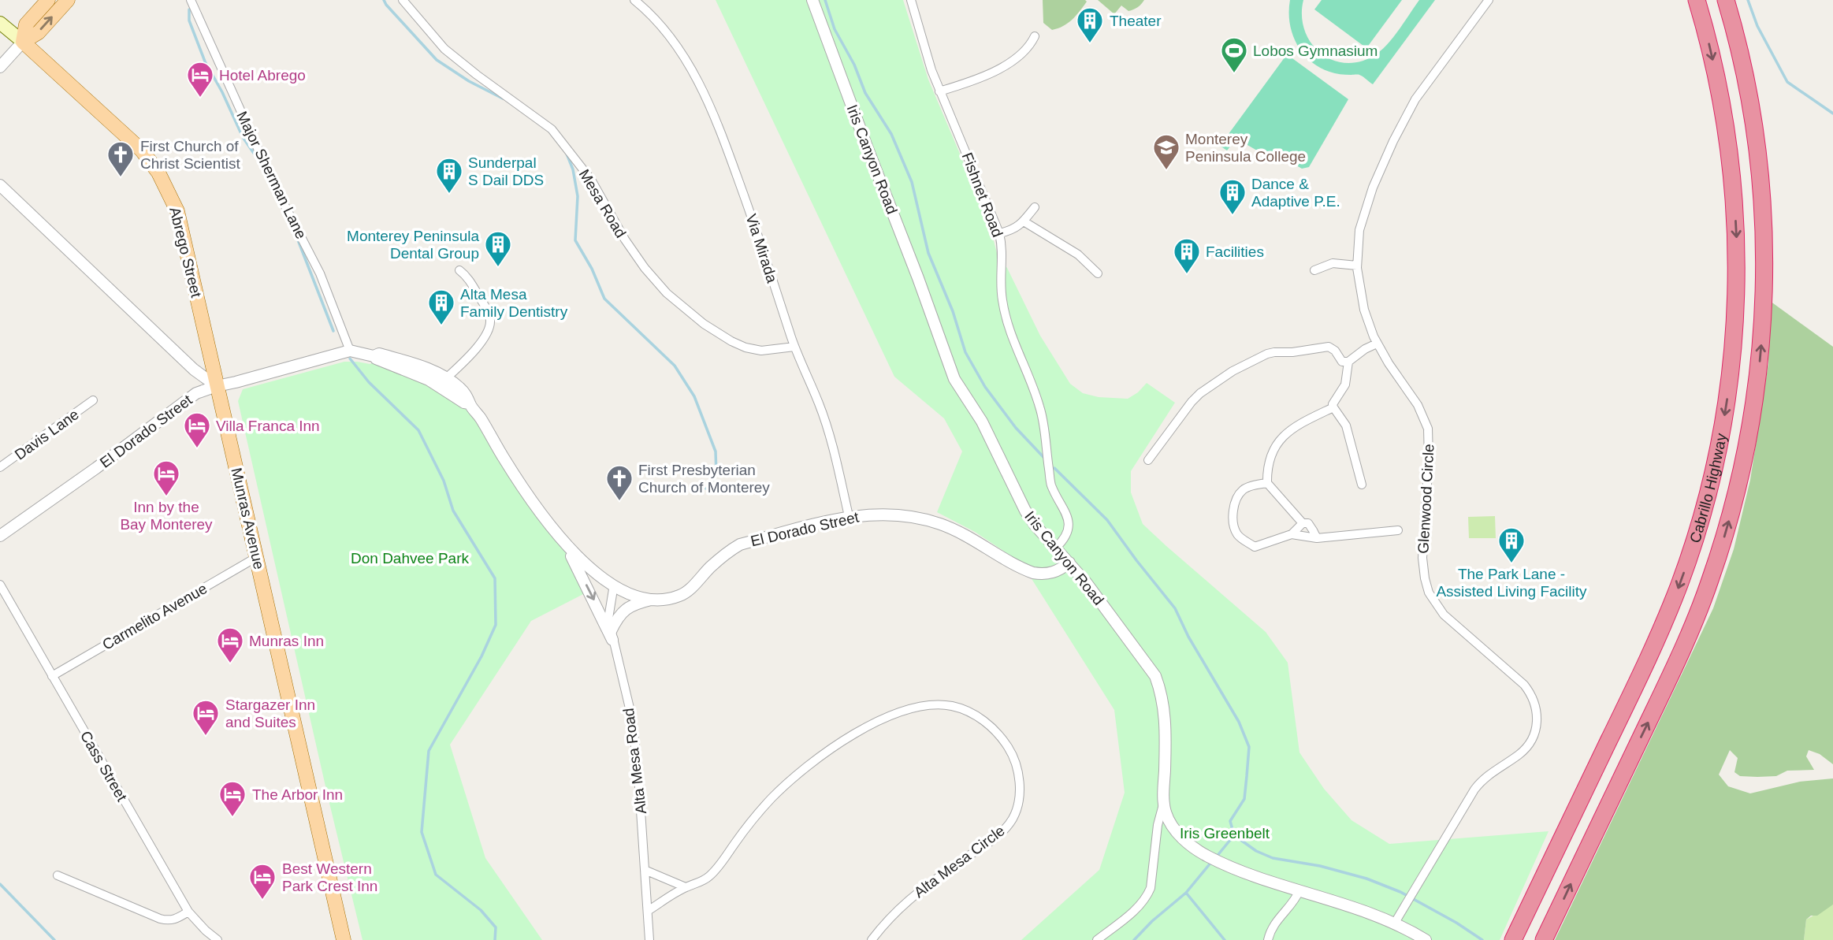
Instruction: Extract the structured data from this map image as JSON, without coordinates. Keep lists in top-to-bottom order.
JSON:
{
  "streets": {
    "highway": ["Cabrillo Highway"],
    "main road": ["Abrego Street", "Munras Avenue"],
    "street": [
      "Iris Canyon Road",
      "Major Sherman Lane",
      "Fishnet Road",
      "Mesa Road",
      "Via Mirada",
      "El Dorado Street",
      "Davis Lane",
      "Glenwood Circle",
      "Carmelito Avenue",
      "Alta Mesa Road",
      "Cass Street",
      "Alta Mesa Circle"
    ]
  },
  "crossings": [
    ["Iris Canyon Road", "Fishnet Road"],
    ["Iris Canyon Road", "El Dorado Street"],
    ["Iris Canyon Road", "Glenwood Circle"],
    ["Major Sherman Lane", "El Dorado Street"],
    ["Mesa Road", "Via Mirada"],
    ["Via Mirada", "El Dorado Street"],
    ["Abrego Street", "El Dorado Street"],
    ["Abrego Street", "Munras Avenue"],
    ["El Dorado Street", "Munras Avenue"],
    ["El Dorado Street", "Alta Mesa Road"],
    ["Munras Avenue", "Carmelito Avenue"],
    ["Carmelito Avenue", "Cass Street"],
    ["Alta Mesa Road", "Alta Mesa Circle"]
  ],
  "parks": ["Don Dahvee Park", "Iris Greenbelt"],
  "places": {
    "building": [
      "Theater",
      "Sunderpal S Dail DDS",
      "Dance & Adaptive P.E.",
      "Monterey Peninsula Dental Group",
      "Facilities",
      "Alta Mesa Family Dentistry",
      "The Park Lane - Assisted Living Facility"
    ],
    "sports": ["Lobos Gymnasium"],
    "hotel": [
      "Hotel Abrego",
      "Villa Franca Inn",
      "Inn by the Bay Monterey",
      "Munras Inn",
      "Stargazer Inn and Suites",
      "The Arbor Inn",
      "Best Western Park Crest Inn"
    ],
    "school or university": ["Monterey Peninsula College"],
    "church": ["First Church of Christ Scientist", "First Presbyterian Church of Monterey"]
  }
}
